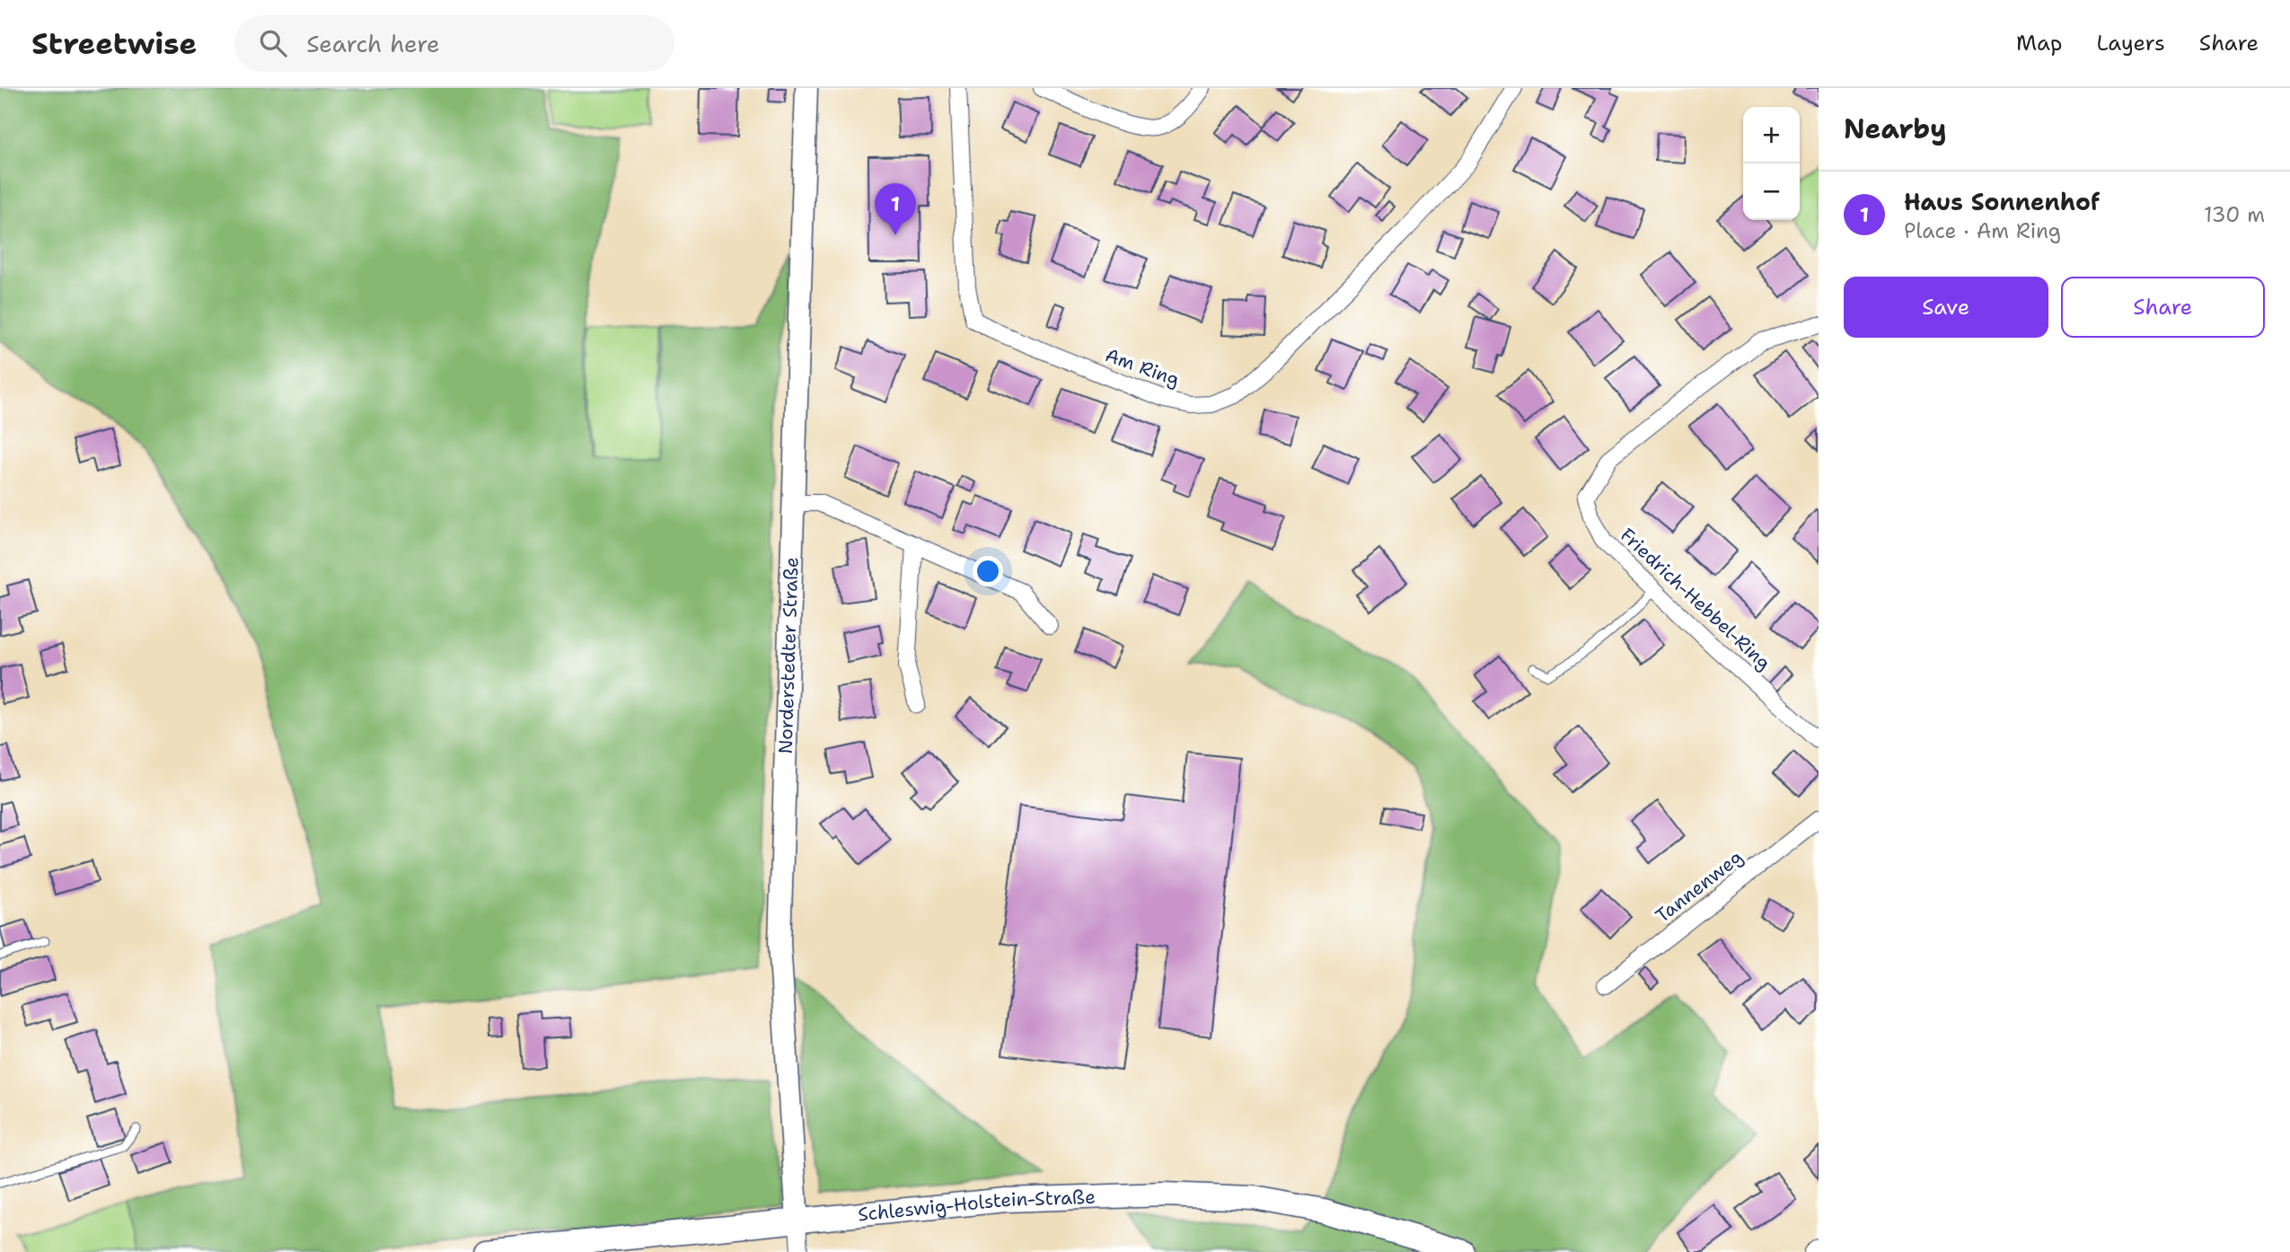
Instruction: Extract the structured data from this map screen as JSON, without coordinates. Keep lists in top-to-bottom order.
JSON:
{
  "streets": {
    "main road": ["Schleswig-Holstein-Straße"],
    "street": [
      "Am Ring",
      "Friedrich-Hebbel-Ring",
      "Norderstedter Straße",
      "Tannenweg"
    ]
  },
  "crossings": [
    ["Norderstedter Straße", "Schleswig-Holstein-Straße"]
  ],
  "page": {
    "header": "Streetwise",
    "search": "Search here",
    "nav": ["Map", "Layers", "Share"],
    "heading": "Nearby",
    "map_buttons": ["+", "−"],
    "list": [
      {
        "mark": "1",
        "name": "Haus Sonnenhof",
        "note": "Place · Am Ring",
        "value": "130 m"
      }
    ],
    "pins": "1",
    "buttons": ["Save", "Share"]
  }
}
